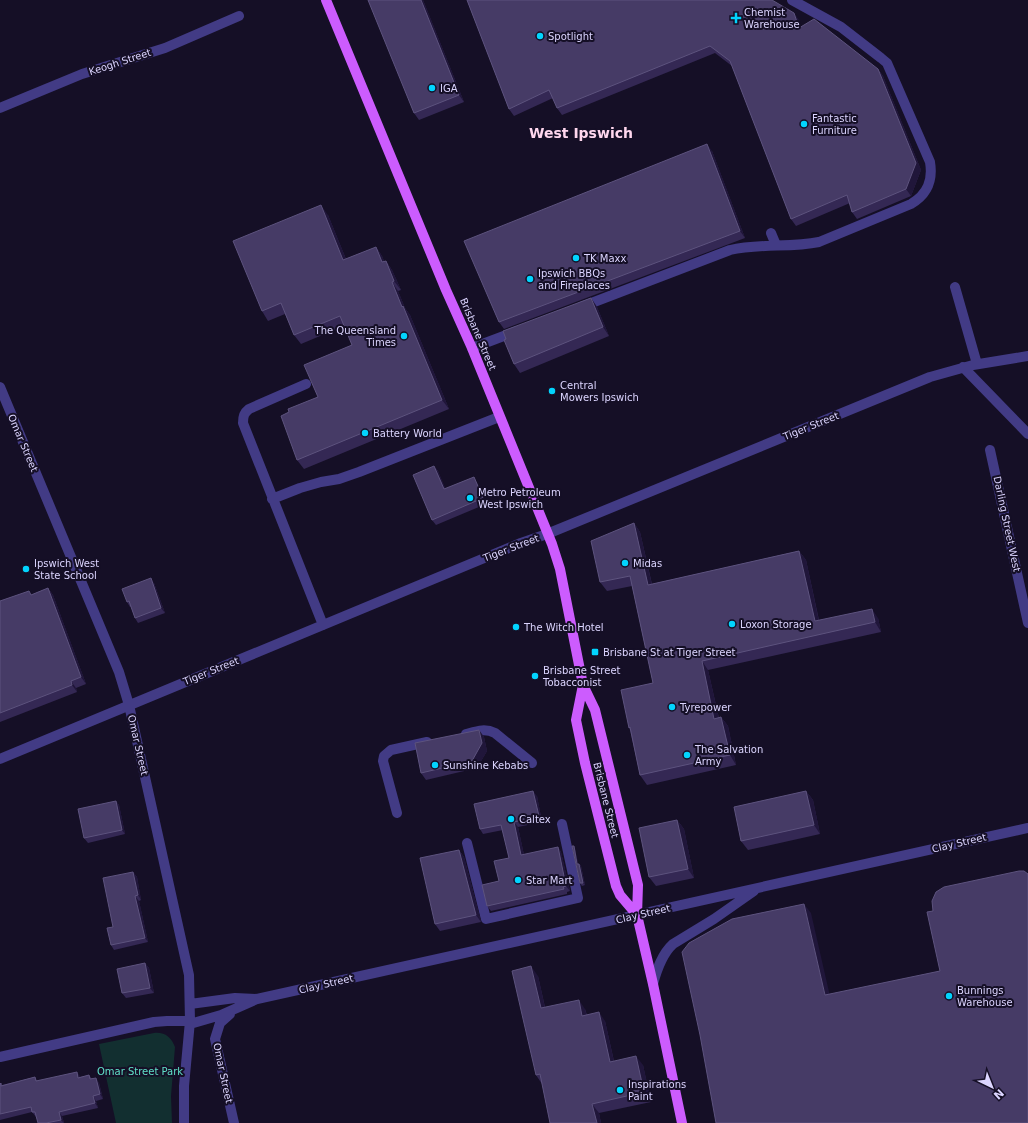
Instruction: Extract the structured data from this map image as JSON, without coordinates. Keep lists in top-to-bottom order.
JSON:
{
  "streets": {
    "main road": ["Brisbane Street"],
    "street": [
      "Keogh Street",
      "Tiger Street",
      "Omar Street",
      "Darling Street West",
      "Clay Street"
    ]
  },
  "crossings": [
    ["Brisbane Street", "Tiger Street"],
    ["Brisbane Street", "Clay Street"],
    ["Tiger Street", "Omar Street"],
    ["Omar Street", "Clay Street"]
  ],
  "districts": ["West Ipswich"],
  "parks": ["Omar Street Park"],
  "places": {
    "health": ["Chemist Warehouse"],
    "other": [
      "Spotlight",
      "IGA",
      "Fantastic Furniture",
      "TK Maxx",
      "Ipswich BBQs and Fireplaces",
      "The Queensland Times",
      "Central Mowers Ipswich",
      "Battery World",
      "Metro Petroleum West Ipswich",
      "Midas",
      "Ipswich West State School",
      "Loxon Storage",
      "The Witch Hotel",
      "Brisbane Street Tobacconist",
      "Tyrepower",
      "The Salvation Army",
      "Sunshine Kebabs",
      "Caltex",
      "Star Mart",
      "Bunnings Warehouse",
      "Inspirations Paint"
    ],
    "transit": ["Brisbane St at Tiger Street"]
  },
  "north": "bottom right"
}
